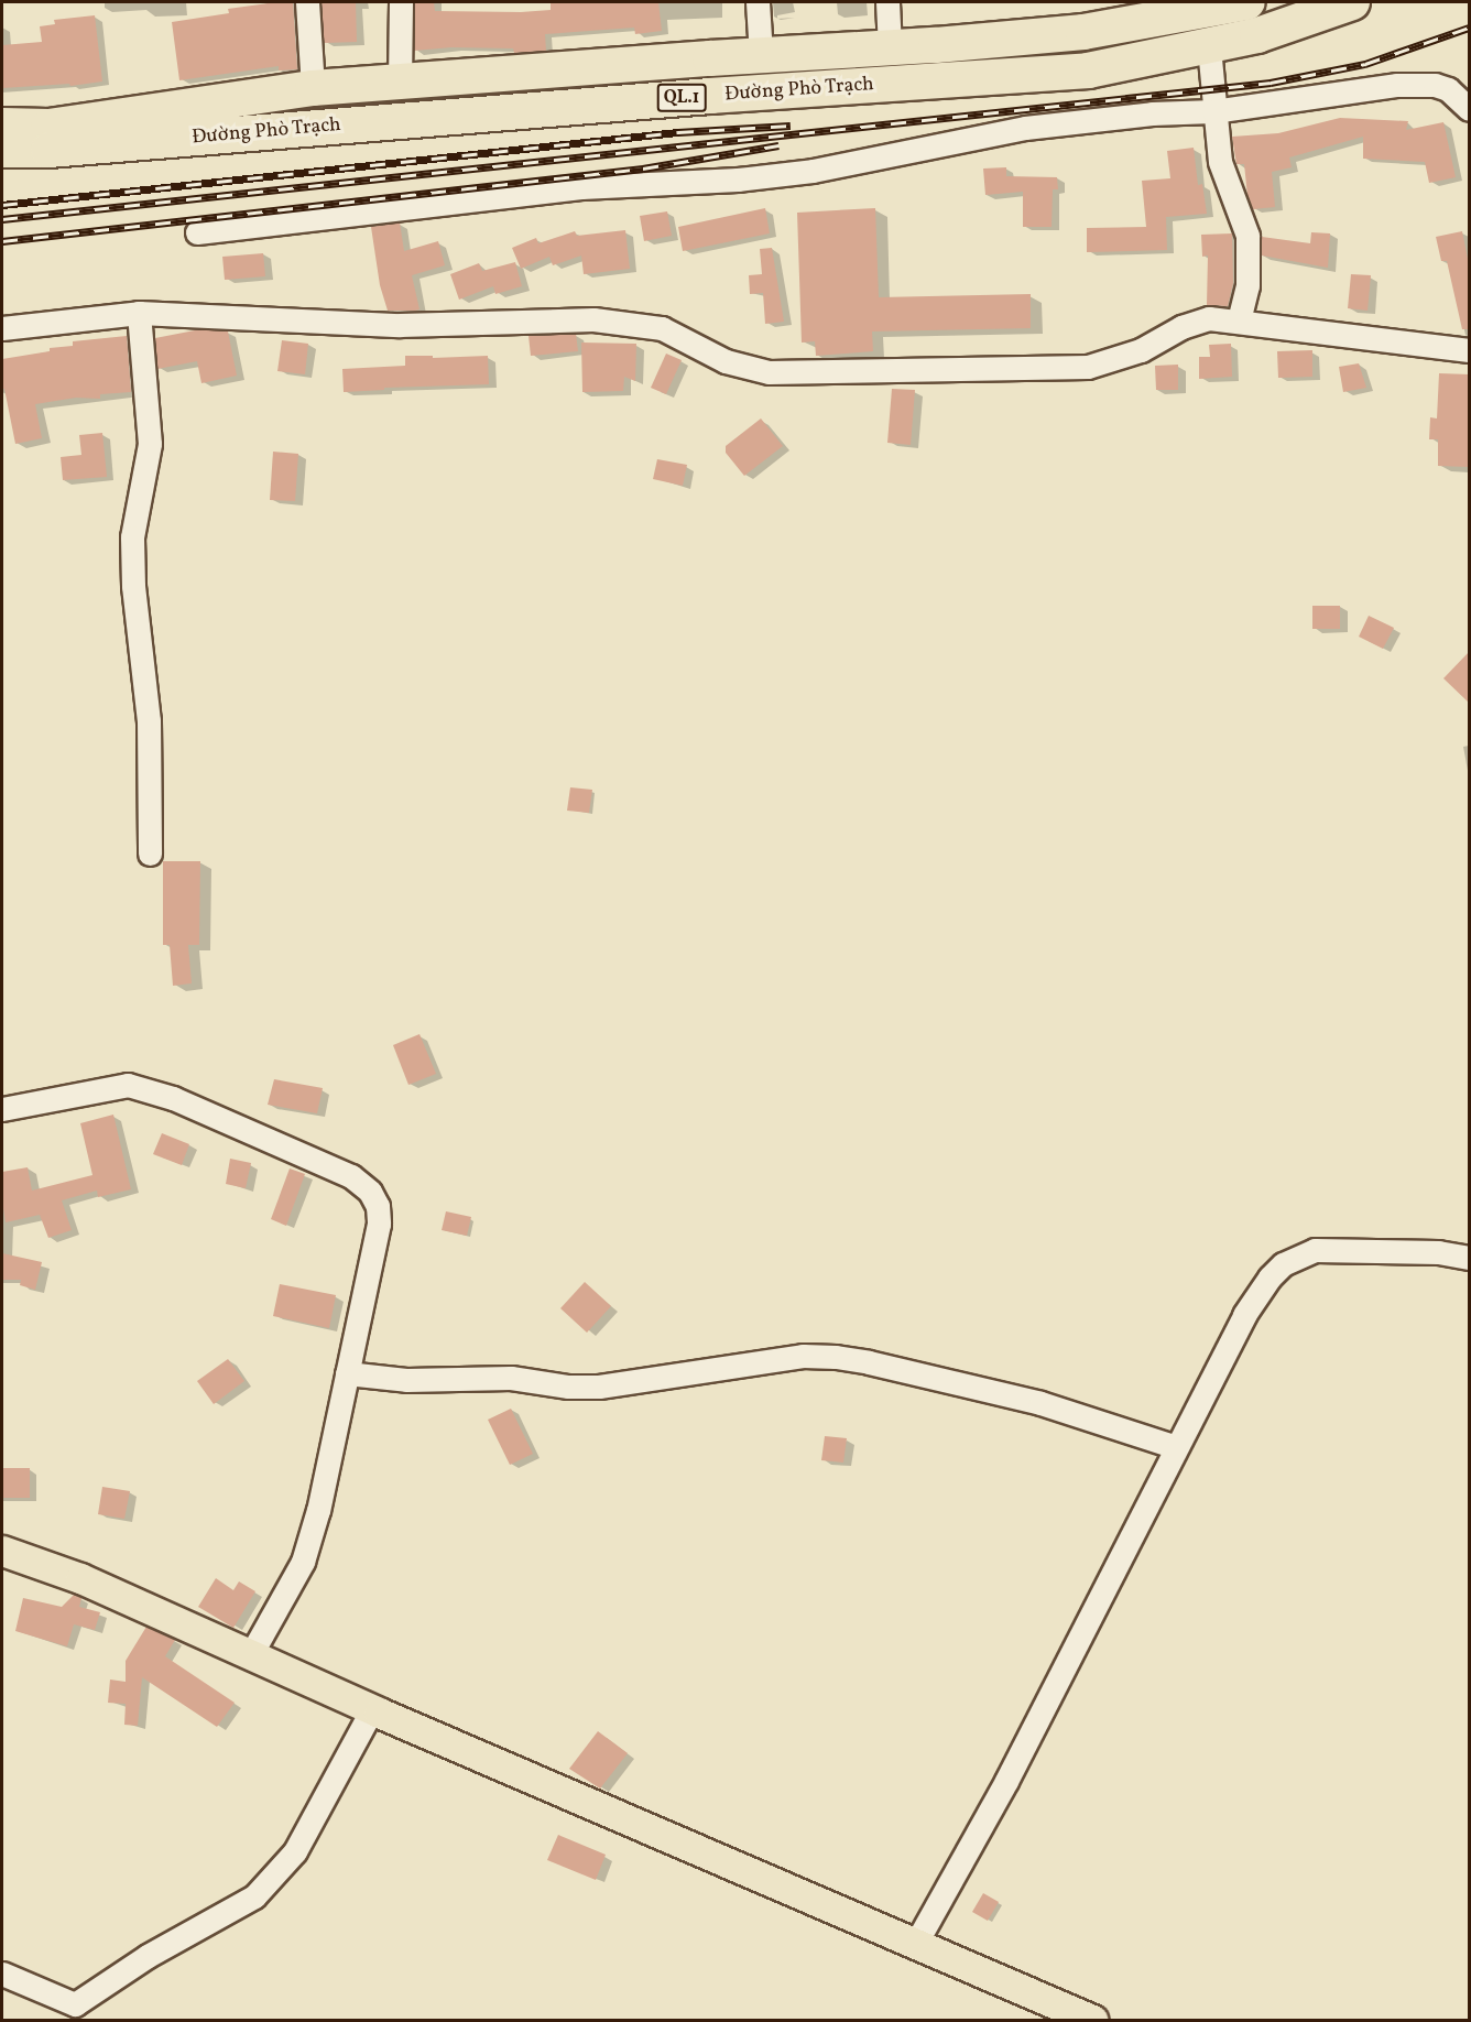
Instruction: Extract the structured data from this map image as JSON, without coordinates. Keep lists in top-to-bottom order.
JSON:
{
  "streets": {
    "highway": ["Đường Phò Trạch", "QL.1"]
  }
}
